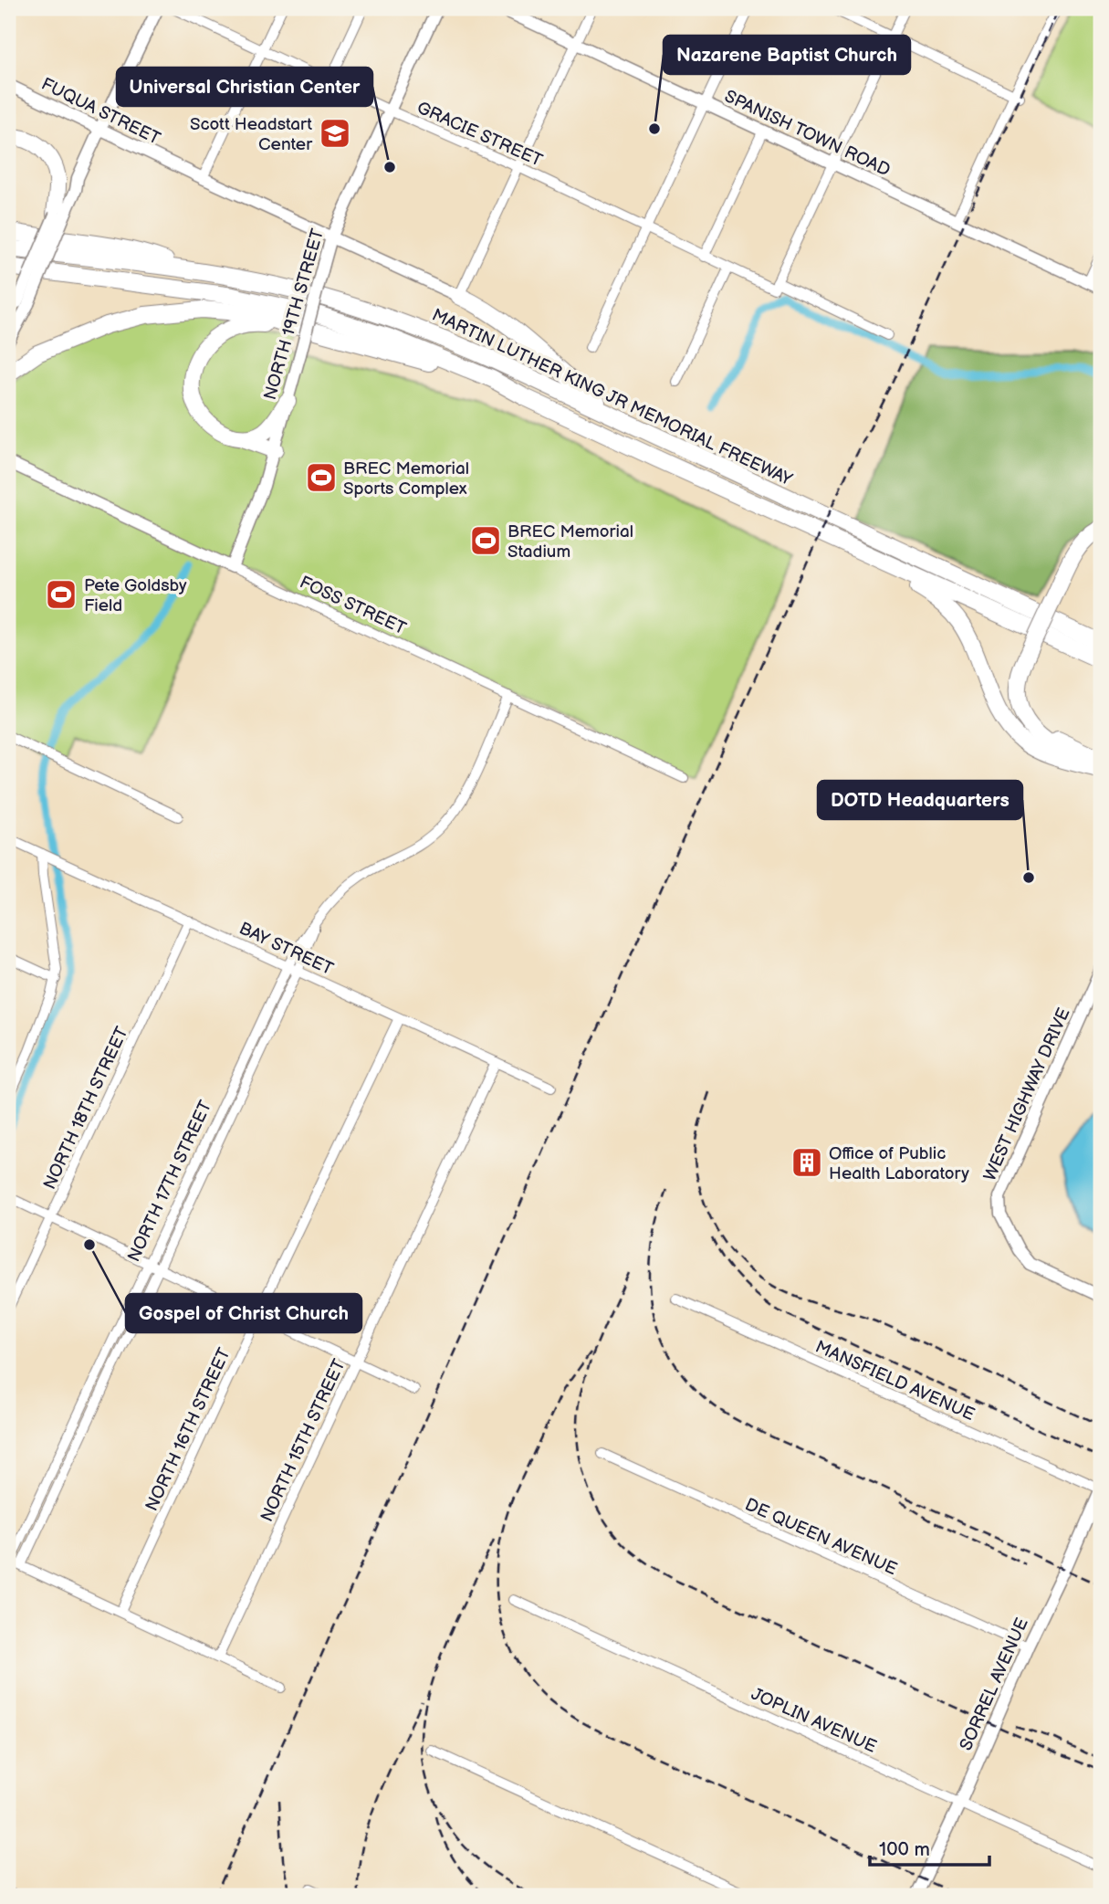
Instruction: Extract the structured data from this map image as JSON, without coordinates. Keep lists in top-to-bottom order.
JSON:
{
  "streets": {
    "highway": ["MARTIN LUTHER KING JR MEMORIAL FREEWAY"],
    "street": [
      "FUQUA STREET",
      "SPANISH TOWN ROAD",
      "GRACIE STREET",
      "NORTH 19TH STREET",
      "FOSS STREET",
      "BAY STREET",
      "WEST HIGHWAY DRIVE",
      "NORTH 18TH STREET",
      "NORTH 17TH STREET",
      "MANSFIELD AVENUE",
      "NORTH 16TH STREET",
      "NORTH 15TH STREET",
      "DE QUEEN AVENUE",
      "SORREL AVENUE",
      "JOPLIN AVENUE"
    ]
  },
  "crossings": [
    ["FUQUA STREET", "NORTH 19TH STREET"],
    ["GRACIE STREET", "NORTH 19TH STREET"],
    ["NORTH 19TH STREET", "FOSS STREET"],
    ["FOSS STREET", "NORTH 17TH STREET"],
    ["BAY STREET", "NORTH 18TH STREET"],
    ["BAY STREET", "NORTH 17TH STREET"],
    ["BAY STREET", "NORTH 16TH STREET"],
    ["BAY STREET", "NORTH 15TH STREET"],
    ["MANSFIELD AVENUE", "SORREL AVENUE"],
    ["DE QUEEN AVENUE", "SORREL AVENUE"],
    ["SORREL AVENUE", "JOPLIN AVENUE"]
  ],
  "places": {
    "other": [
      "Nazarene Baptist Church",
      "Universal Christian Center",
      "DOTD Headquarters",
      "Gospel of Christ Church"
    ],
    "school or university": ["Scott Headstart Center"],
    "sports": ["BREC Memorial Sports Complex", "BREC Memorial Stadium", "Pete Goldsby Field"],
    "building": ["Office of Public Health Laboratory"]
  },
  "scale_bar": "100 m"
}
